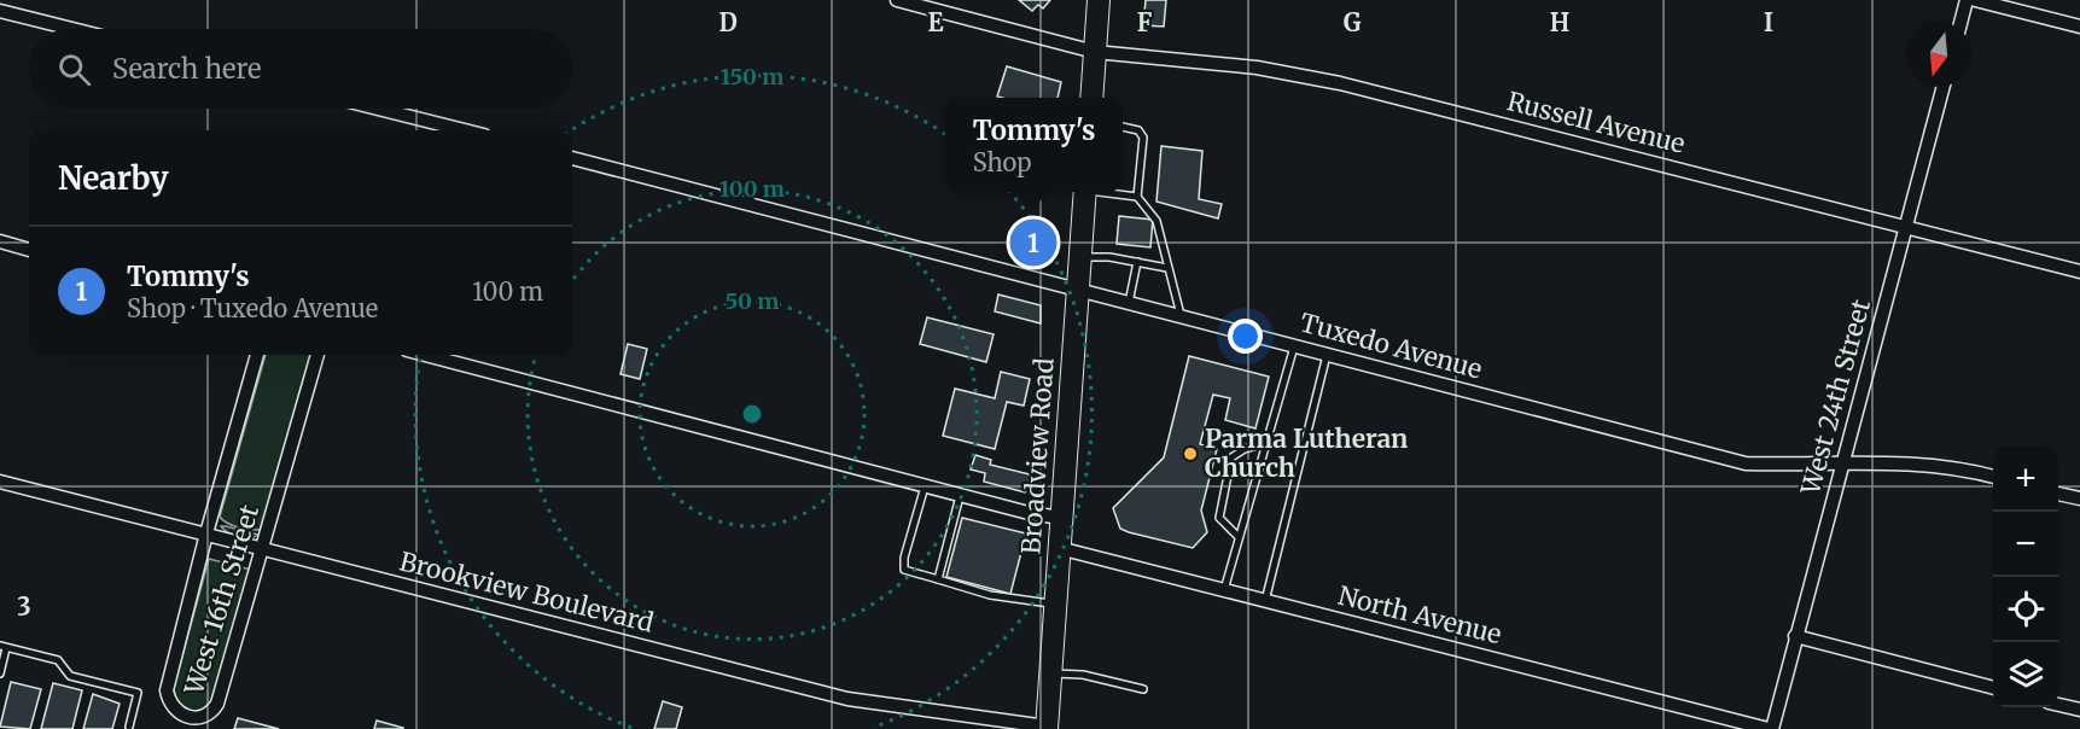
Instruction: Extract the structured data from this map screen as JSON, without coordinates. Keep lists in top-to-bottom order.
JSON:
{
  "streets": {
    "main road": ["Broadview Road"],
    "street": [
      "Russell Avenue",
      "Tuxedo Avenue",
      "West 24th Street",
      "Brookview Boulevard",
      "West 16th Street",
      "North Avenue"
    ]
  },
  "crossings": [
    ["Russell Avenue", "West 24th Street"],
    ["Tuxedo Avenue", "West 24th Street"],
    ["Tuxedo Avenue", "Broadview Road"],
    ["West 24th Street", "North Avenue"],
    ["Broadview Road", "Brookview Boulevard"],
    ["Broadview Road", "North Avenue"],
    ["Brookview Boulevard", "West 16th Street"]
  ],
  "places": ["Parma Lutheran Church"],
  "north": "bottom",
  "page": {
    "search": "Search here",
    "popup": ["Tommy's", "Shop"],
    "heading": "Nearby",
    "pins": "1",
    "list": [
      {
        "mark": "1",
        "name": "Tommy's",
        "note": "Shop · Tuxedo Avenue",
        "value": "100 m"
      }
    ],
    "map_buttons": ["+", "−"]
  },
  "grid": {
    "columns": [
      "D",
      "E",
      "F",
      "G",
      "H",
      "I"
    ],
    "rows": ["3"]
  },
  "rings": ["150 m", "100 m", "50 m"]
}
